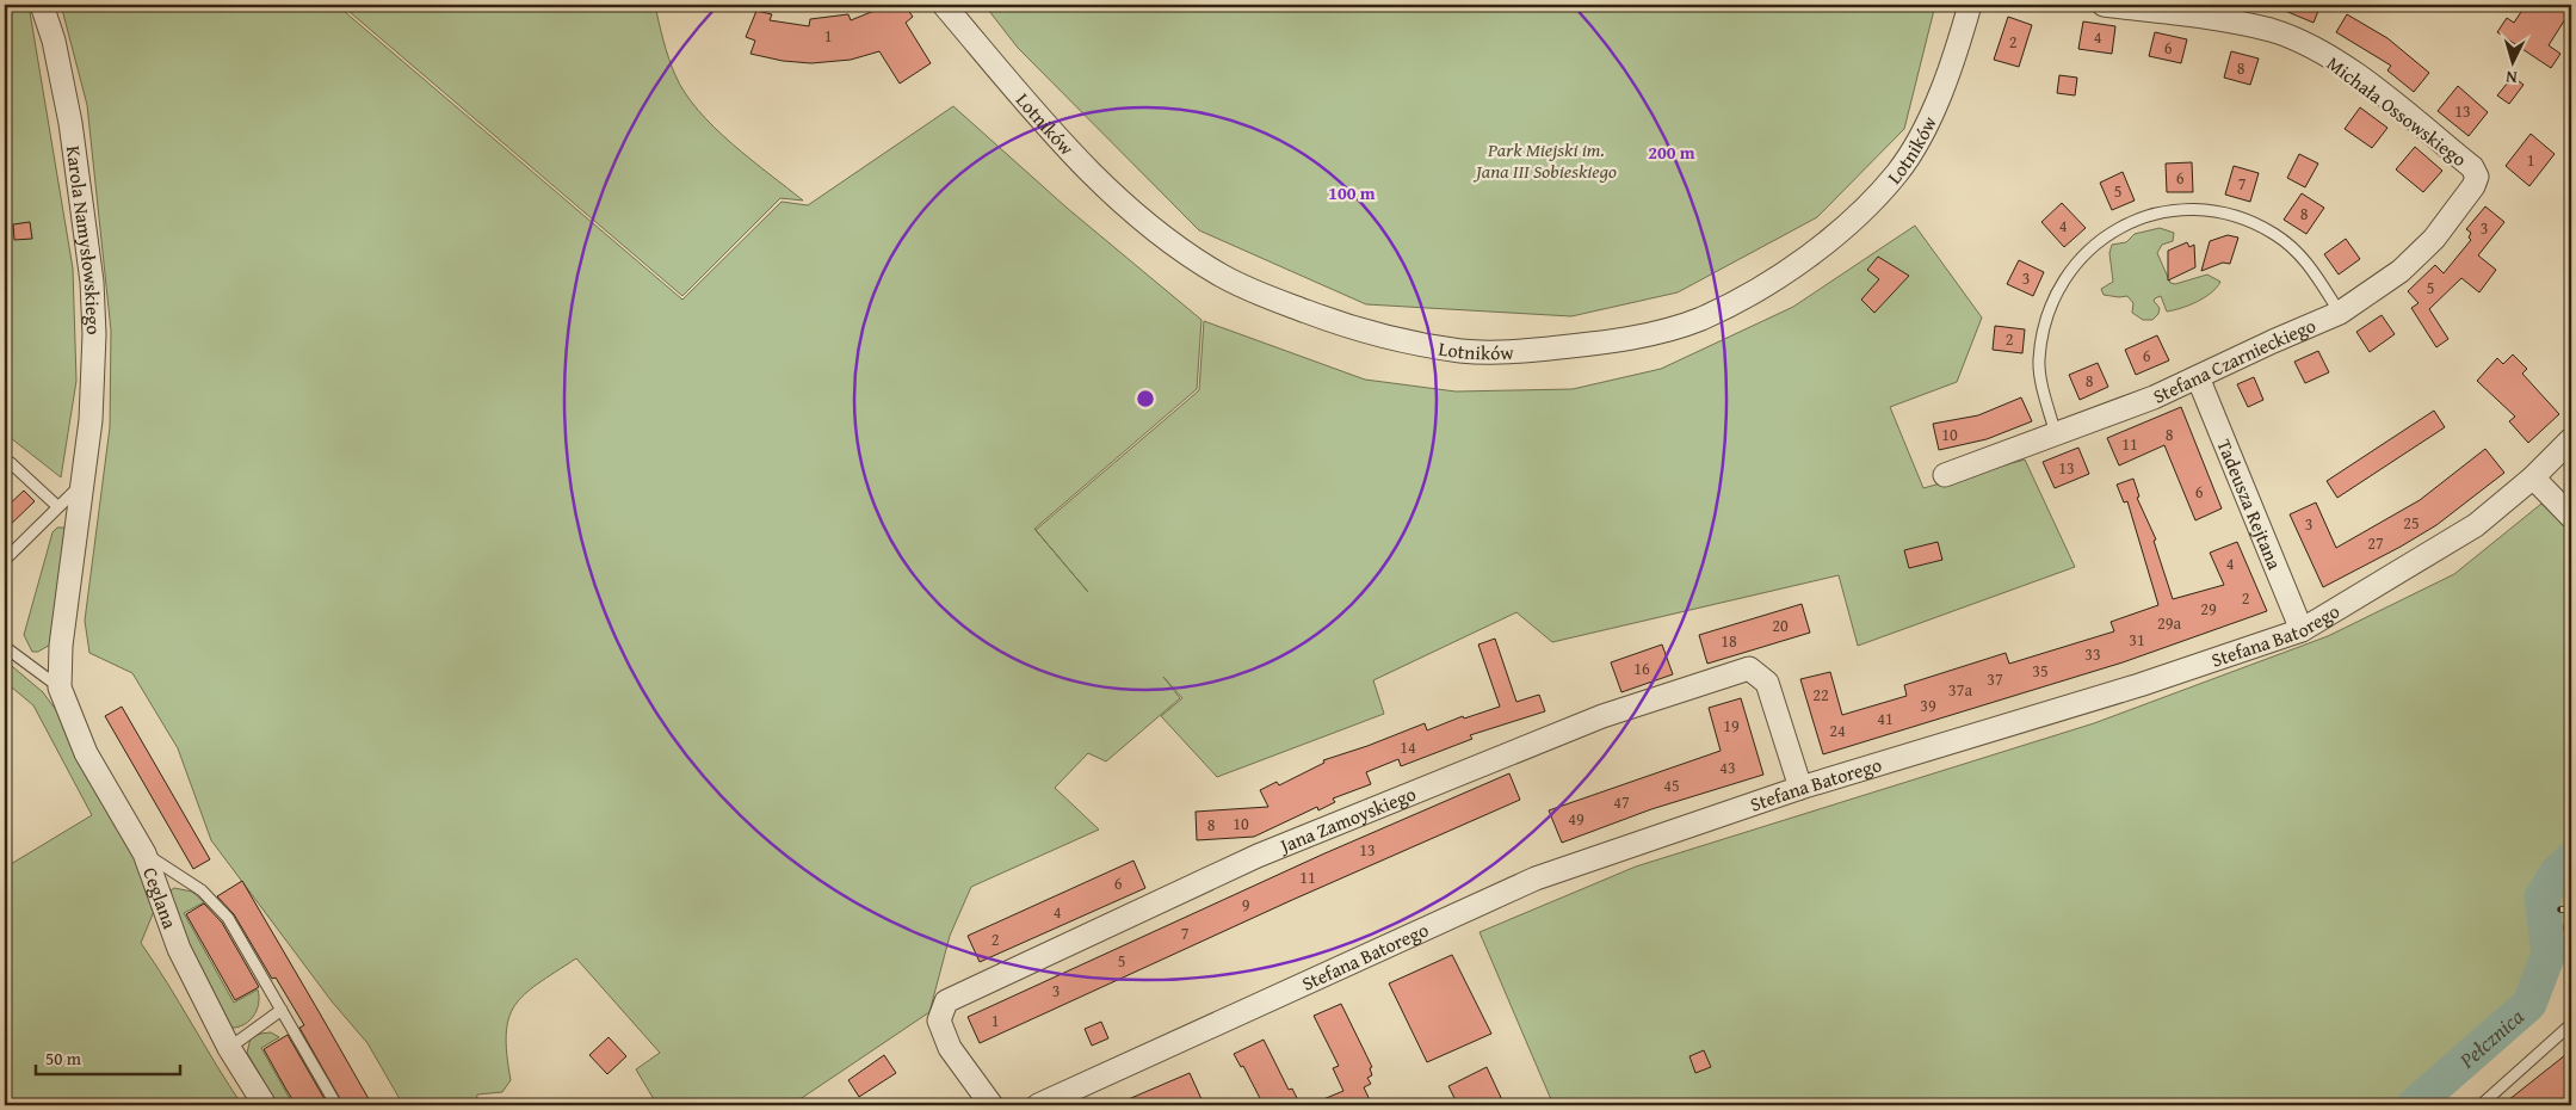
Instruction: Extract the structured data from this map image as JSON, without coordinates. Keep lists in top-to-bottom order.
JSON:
{
  "streets": {
    "street": [
      "Michała Ossowskiego",
      "Lotników",
      "Karola Namysłowskiego",
      "Stefana Czarnieckiego",
      "Tadeusza Rejtana",
      "Stefana Batorego",
      "Jana Zamoyskiego",
      "Ceglana"
    ]
  },
  "crossings": [
    ["Michała Ossowskiego", "Stefana Czarnieckiego"],
    ["Karola Namysłowskiego", "Ceglana"],
    ["Stefana Czarnieckiego", "Tadeusza Rejtana"],
    ["Tadeusza Rejtana", "Stefana Batorego"],
    ["Stefana Batorego", "Jana Zamoyskiego"]
  ],
  "water": ["Pełcznica"],
  "parks": ["Park Miejski im. Jana III Sobieskiego"],
  "house_numbers": [
    "1",
    "4",
    "2",
    "6",
    "8",
    "13",
    "1",
    "6",
    "7",
    "5",
    "8",
    "4",
    "3",
    "3",
    "5",
    "2",
    "6",
    "8",
    "10",
    "8",
    "11",
    "13",
    "6",
    "25",
    "3",
    "27",
    "4",
    "2",
    "29",
    "29a",
    "20",
    "31",
    "18",
    "33",
    "16",
    "35",
    "37",
    "37a",
    "22",
    "39",
    "41",
    "19",
    "24",
    "14",
    "43",
    "45",
    "47",
    "49",
    "10",
    "8",
    "13",
    "11",
    "6",
    "9",
    "4",
    "7",
    "2",
    "5",
    "3",
    "1"
  ],
  "scale_bar": "50 m",
  "north": "bottom",
  "rings": ["200 m", "100 m"]
}
